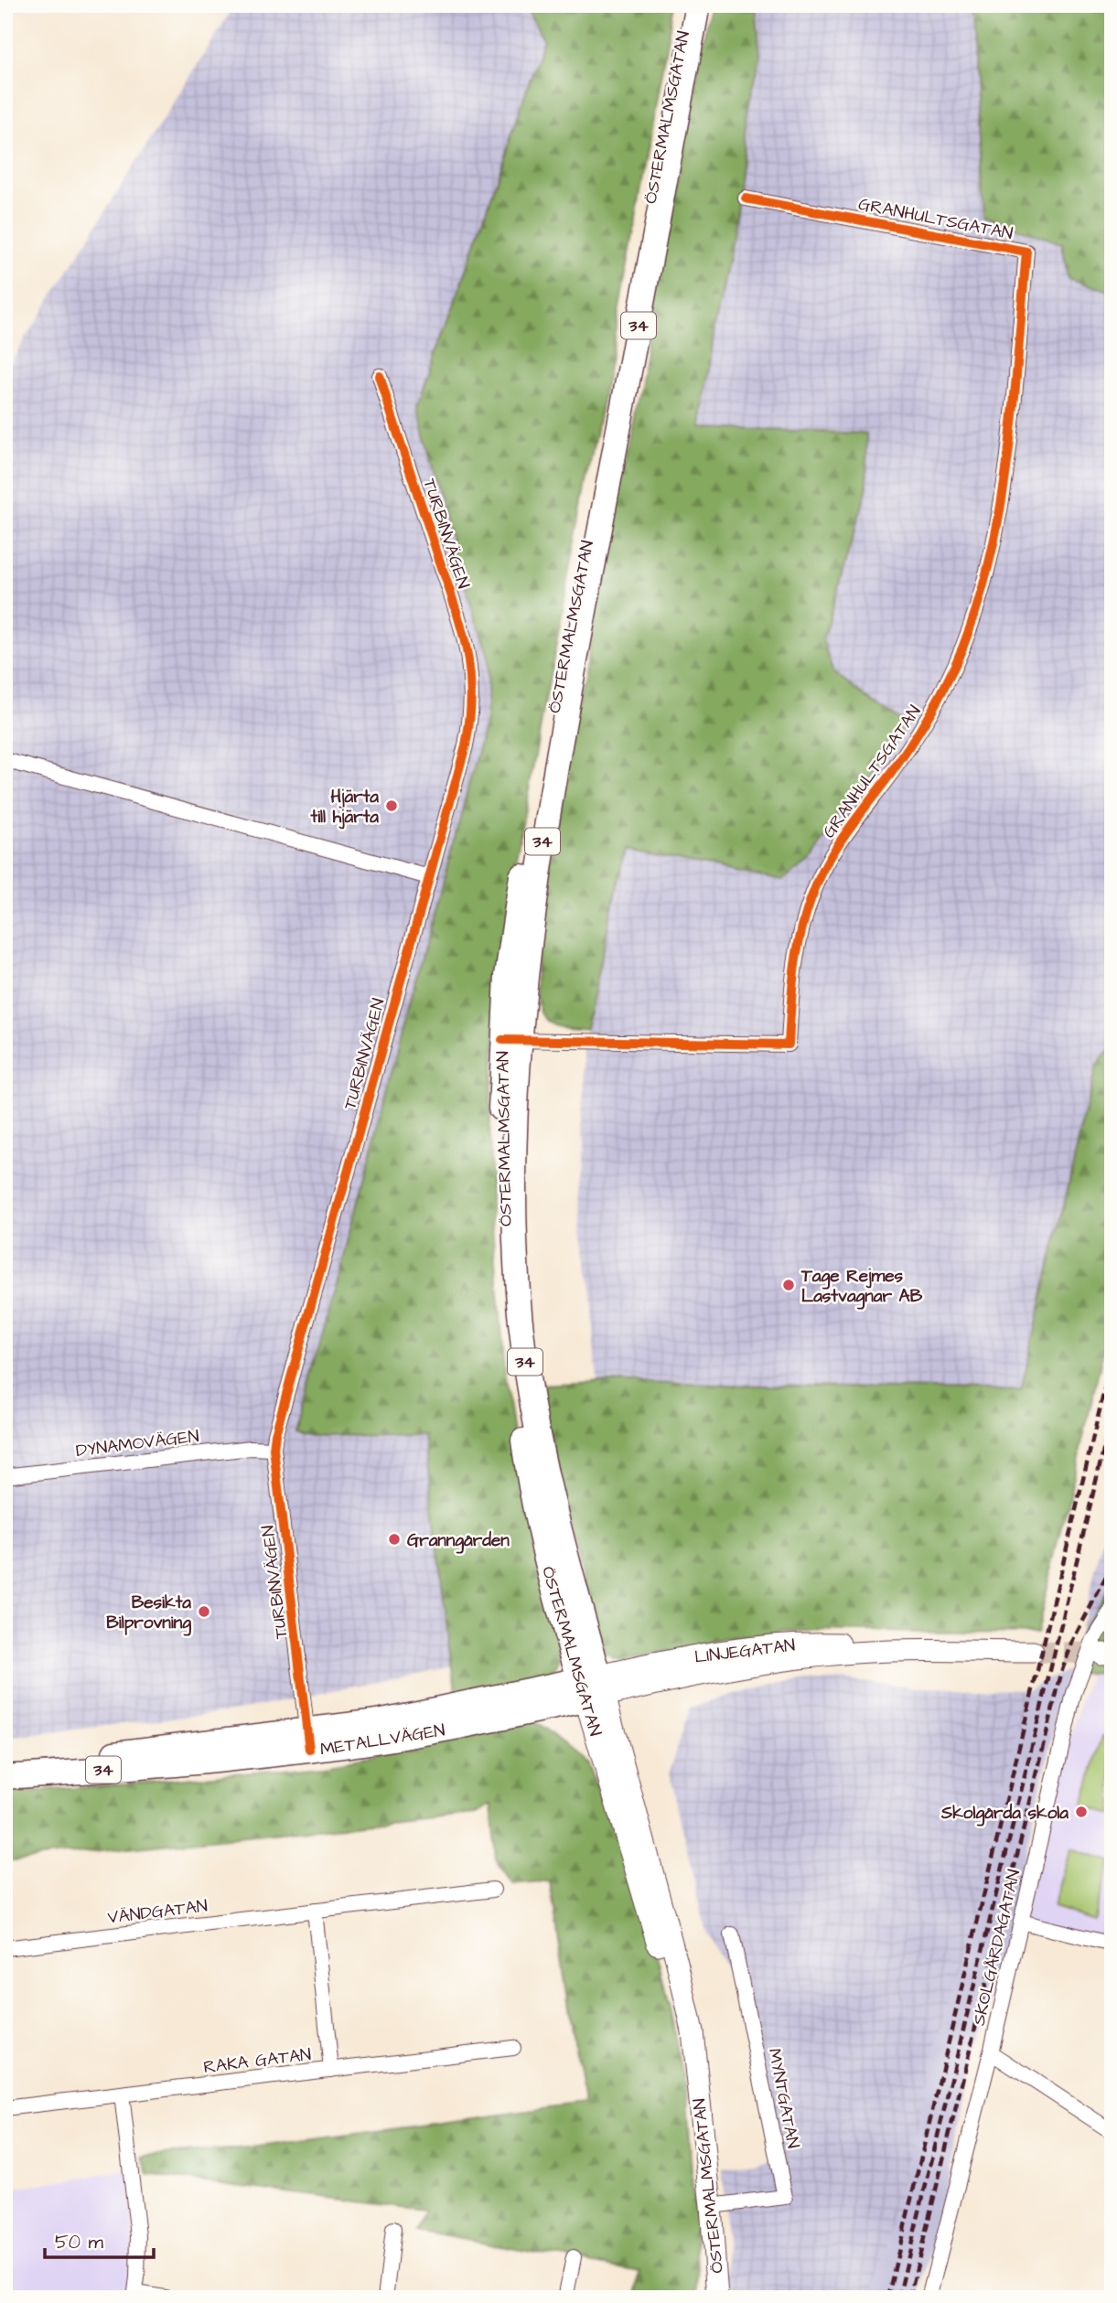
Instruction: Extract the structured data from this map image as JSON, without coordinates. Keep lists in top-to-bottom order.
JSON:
{
  "streets": {
    "main road": [
      "ÖSTERMALMSGATAN",
      "34",
      "LINJEGATAN",
      "METALLVÄGEN"
    ],
    "street": [
      "GRANHULTSGATAN",
      "TURBINVÄGEN",
      "DYNAMOVÄGEN",
      "VÄNDGATAN",
      "SKOLGÅRDAGATAN",
      "RAKA GATAN",
      "MYNTGATAN"
    ]
  },
  "crossings": [
    ["ÖSTERMALMSGATAN", "GRANHULTSGATAN"],
    ["ÖSTERMALMSGATAN", "LINJEGATAN"],
    ["ÖSTERMALMSGATAN", "METALLVÄGEN"],
    ["ÖSTERMALMSGATAN", "MYNTGATAN"],
    ["TURBINVÄGEN", "DYNAMOVÄGEN"],
    ["TURBINVÄGEN", "METALLVÄGEN"],
    ["LINJEGATAN", "METALLVÄGEN"]
  ],
  "places": [
    "Hjärta till hjärta",
    "Tage Rejmes Lastvagnar AB",
    "Granngården",
    "Besikta Bilprovning",
    "Skolgårda skola"
  ],
  "scale_bar": "50 m"
}
